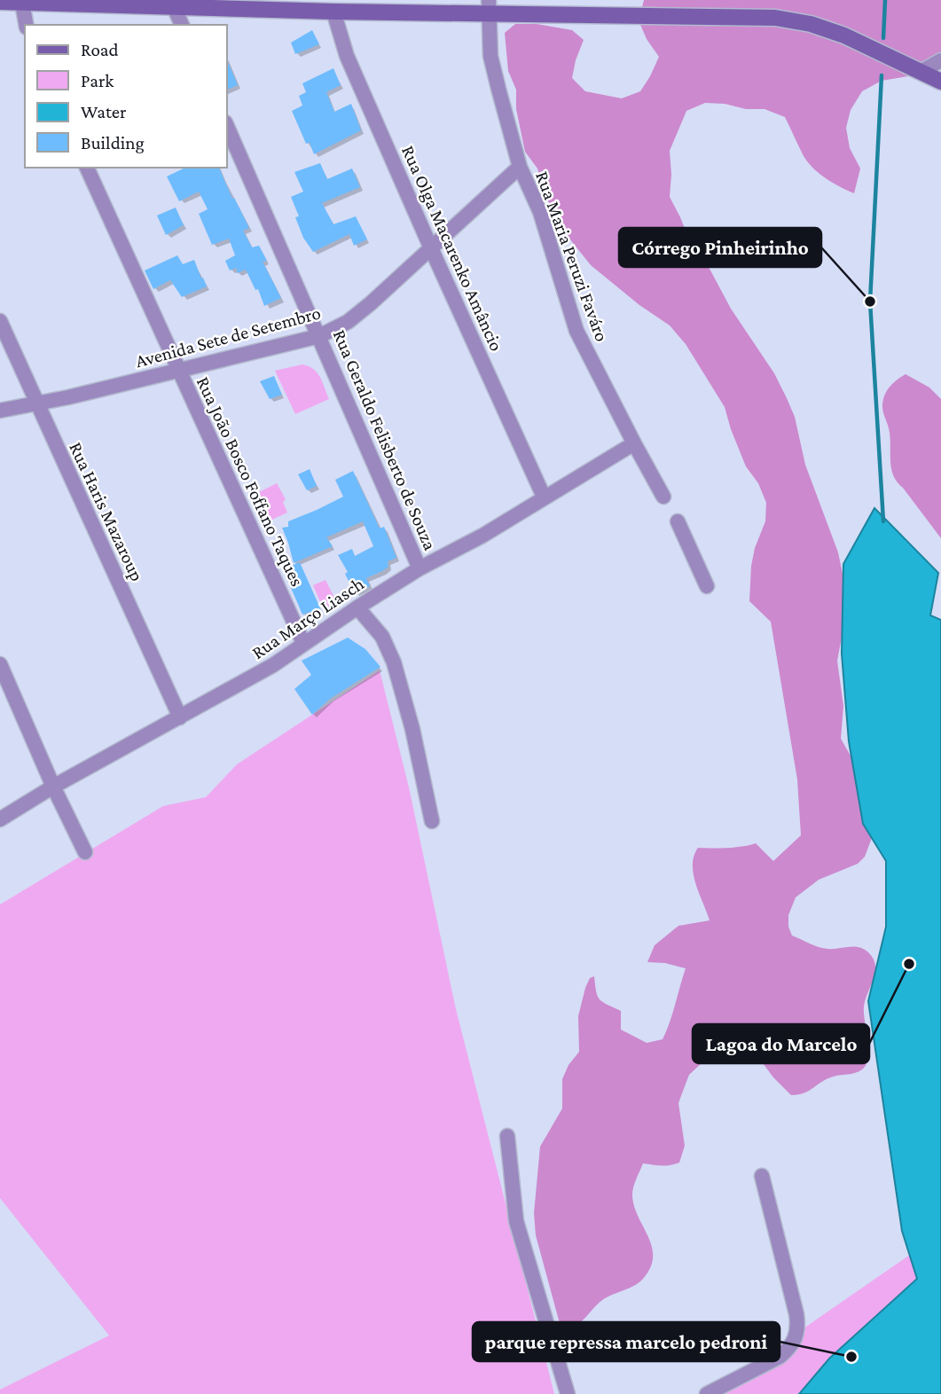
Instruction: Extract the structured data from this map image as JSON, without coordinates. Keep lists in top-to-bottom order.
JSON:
{
  "streets": {
    "street": [
      "Rua Olga Macarenko Amâncio",
      "Rua Maria Peruzi Faváro",
      "Avenida Sete de Setembro",
      "Rua Geraldo Felisberto de Souza",
      "Rua João Bosco Foffano Taques",
      "Rua Haris Mazaroup",
      "Rua Março Liasch"
    ]
  },
  "crossings": [
    ["Rua Olga Macarenko Amâncio", "Avenida Sete de Setembro"],
    ["Rua Olga Macarenko Amâncio", "Rua Março Liasch"],
    ["Rua Maria Peruzi Faváro", "Avenida Sete de Setembro"],
    ["Rua Maria Peruzi Faváro", "Rua Março Liasch"],
    ["Avenida Sete de Setembro", "Rua Geraldo Felisberto de Souza"],
    ["Avenida Sete de Setembro", "Rua João Bosco Foffano Taques"],
    ["Avenida Sete de Setembro", "Rua Haris Mazaroup"],
    ["Rua Geraldo Felisberto de Souza", "Rua Março Liasch"],
    ["Rua João Bosco Foffano Taques", "Rua Março Liasch"],
    ["Rua Haris Mazaroup", "Rua Março Liasch"]
  ],
  "places": ["Córrego Pinheirinho", "Lagoa do Marcelo", "parque repressa marcelo pedroni"],
  "legend": [
    "Road",
    "Park",
    "Water",
    "Building"
  ]
}
